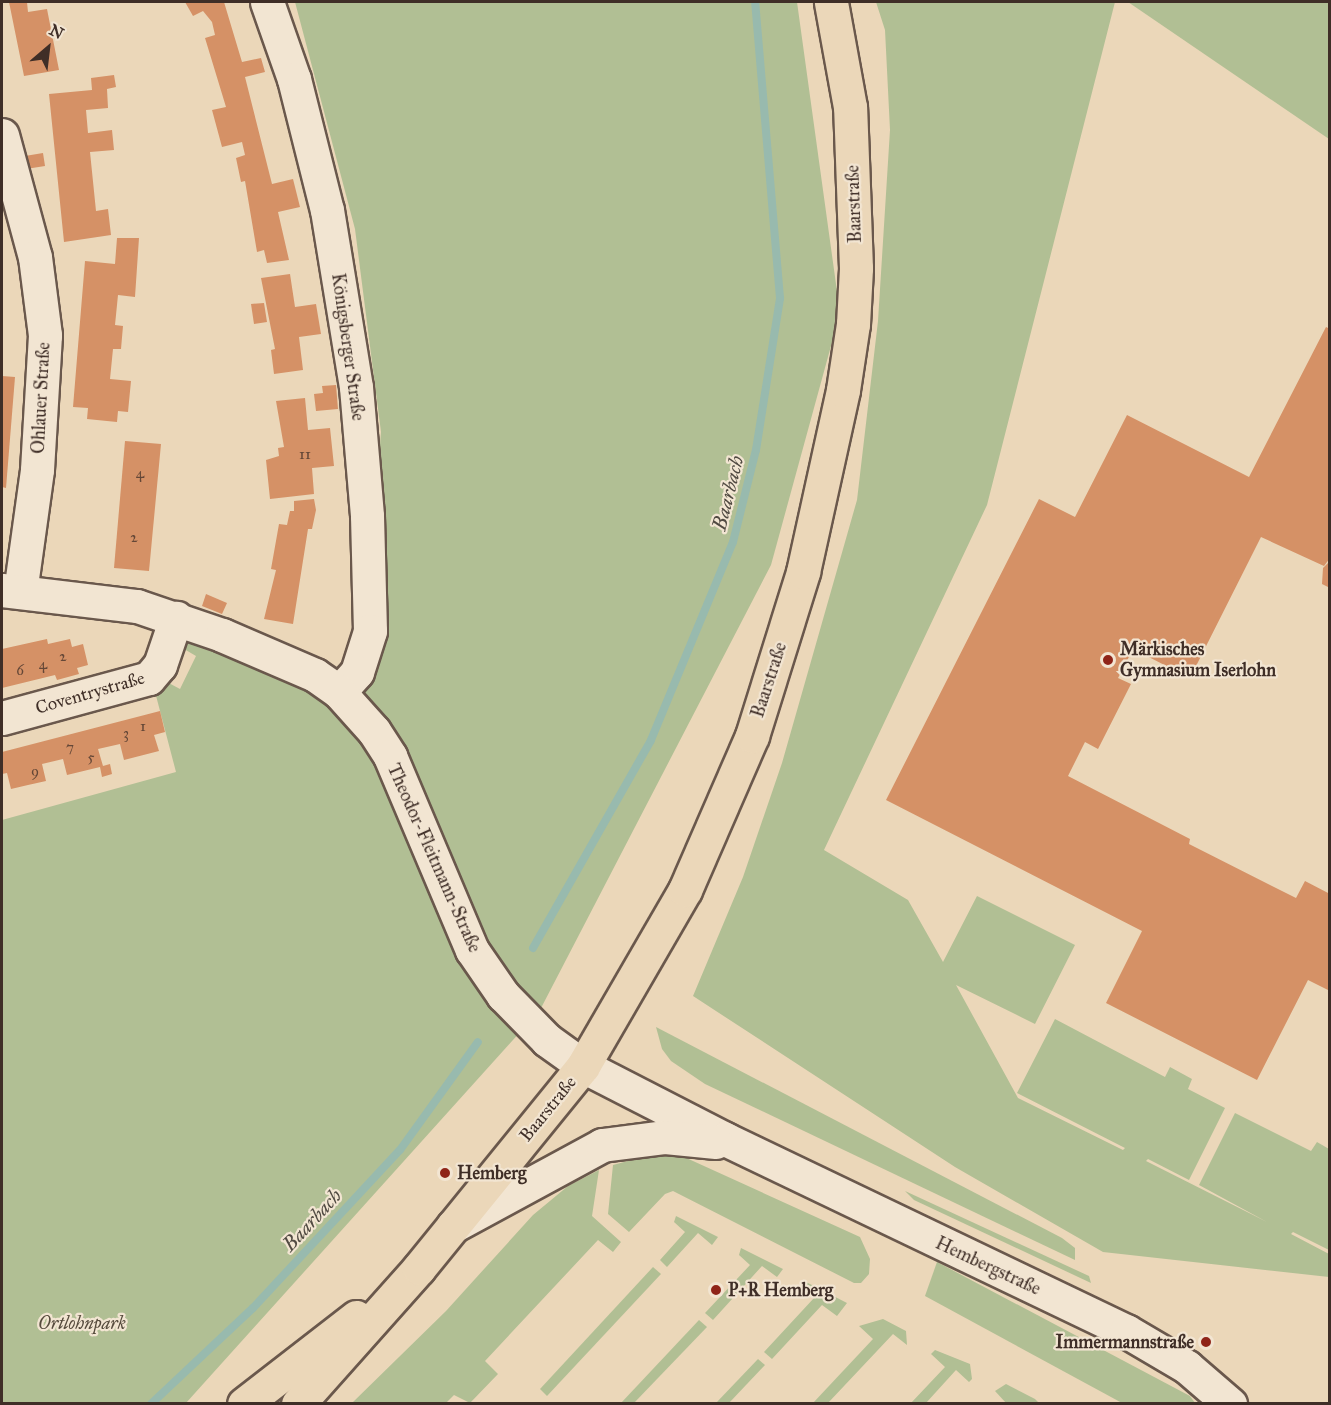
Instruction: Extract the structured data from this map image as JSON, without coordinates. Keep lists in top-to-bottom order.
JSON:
{
  "streets": {
    "main road": ["Baarstraße"],
    "street": [
      "Königsberger Straße",
      "Ohlauer Straße",
      "Coventrystraße",
      "Theodor-Fleitmann-Straße",
      "Hembergstraße"
    ]
  },
  "crossings": [
    ["Baarstraße", "Theodor-Fleitmann-Straße"],
    ["Baarstraße", "Hembergstraße"],
    ["Königsberger Straße", "Theodor-Fleitmann-Straße"],
    ["Ohlauer Straße", "Theodor-Fleitmann-Straße"],
    ["Coventrystraße", "Theodor-Fleitmann-Straße"],
    ["Theodor-Fleitmann-Straße", "Hembergstraße"]
  ],
  "water": ["Baarbach"],
  "parks": ["Ortlohnpark"],
  "places": [
    "Märkisches Gymnasium Iserlohn",
    "Hemberg",
    "P+R Hemberg",
    "Immermannstraße"
  ],
  "house_numbers": [
    "11",
    "4",
    "2",
    "2",
    "4",
    "6",
    "1",
    "3",
    "7",
    "5",
    "9"
  ],
  "north": "top right"
}
